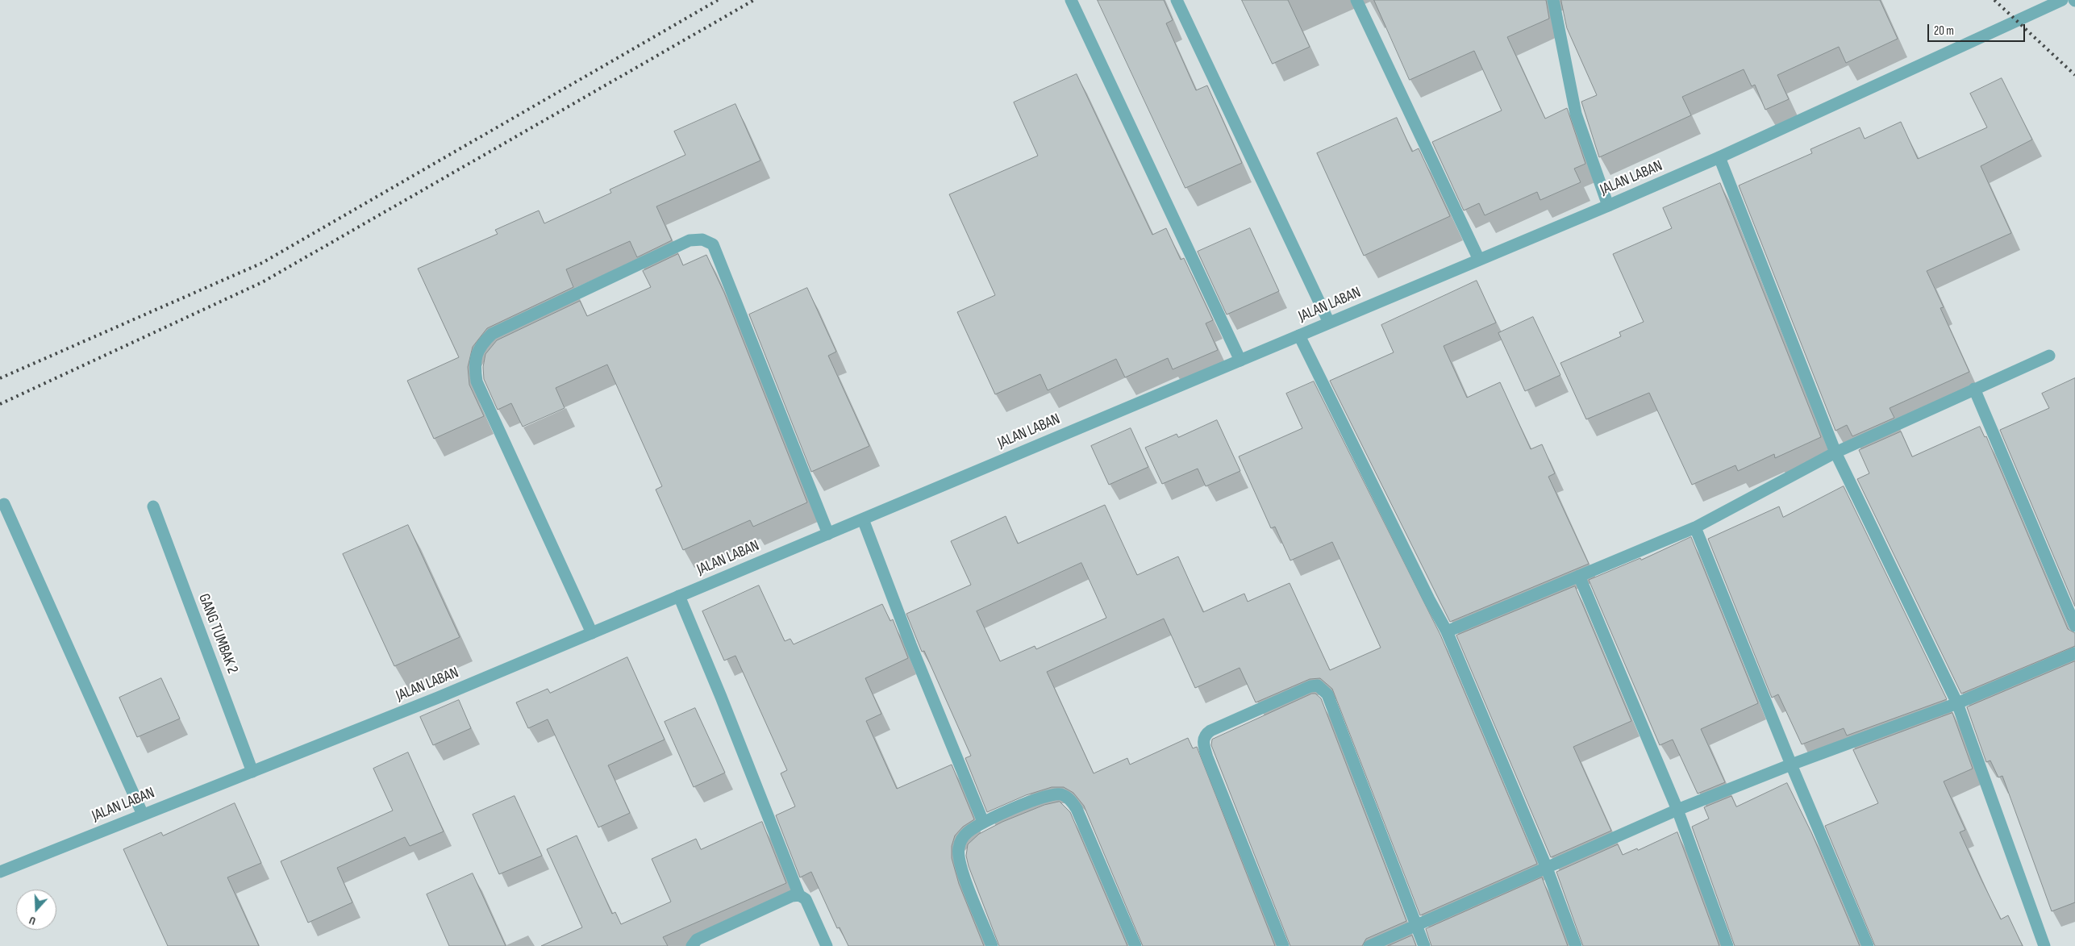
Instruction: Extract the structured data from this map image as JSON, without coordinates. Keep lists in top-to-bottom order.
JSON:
{
  "streets": {
    "street": ["JALAN LABAN", "GANG TUMBAK 2"]
  },
  "crossings": [
    ["JALAN LABAN", "GANG TUMBAK 2"]
  ],
  "scale_bar": "20 m",
  "north": "bottom"
}
